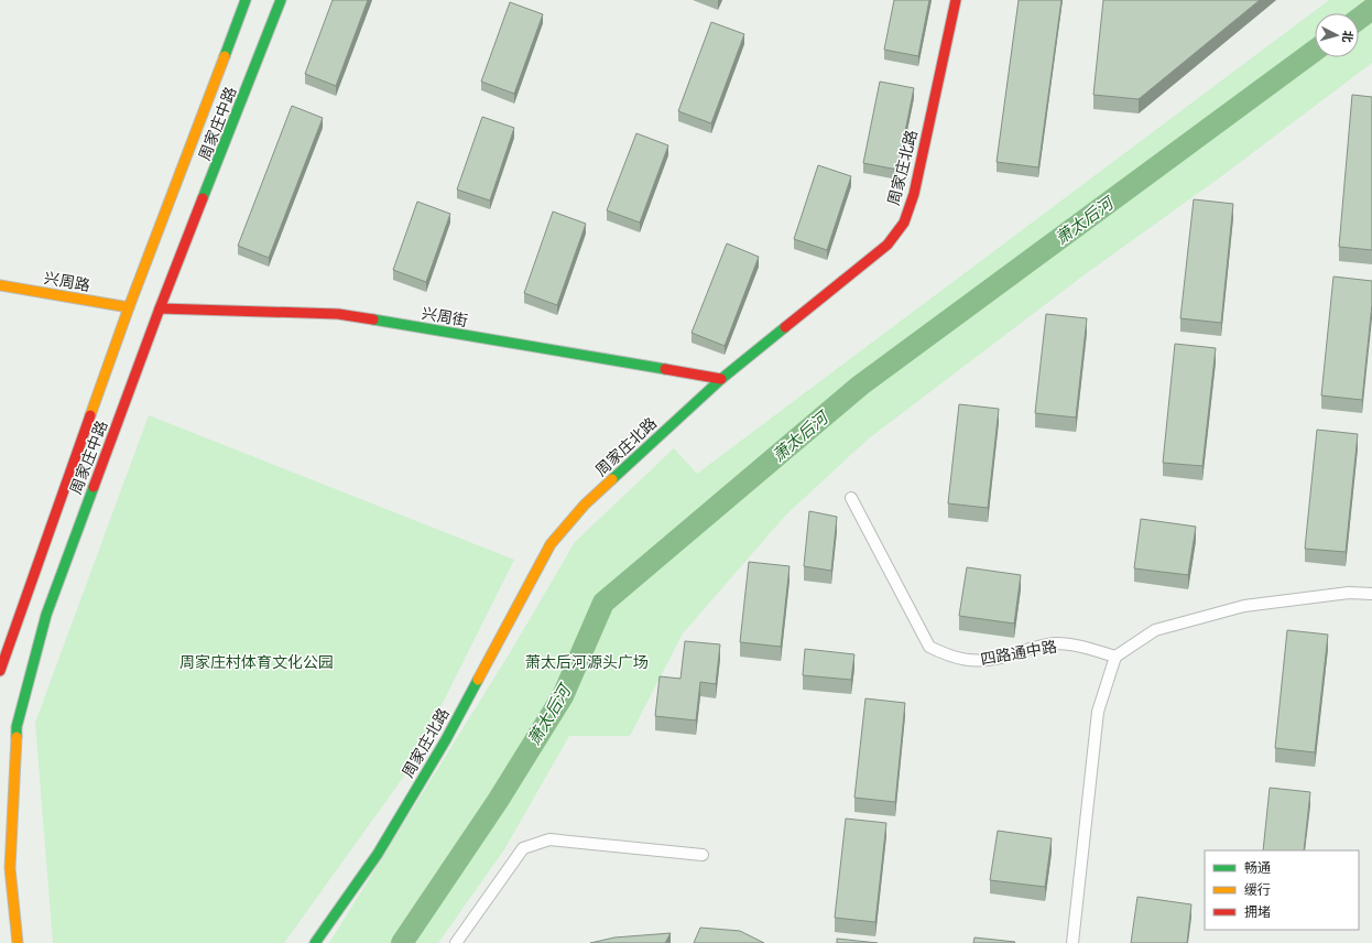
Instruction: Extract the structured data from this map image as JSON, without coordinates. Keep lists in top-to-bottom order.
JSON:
{
  "streets": {
    "street": [
      "周家庄中路",
      "周家庄北路",
      "兴周路",
      "兴周街",
      "四路通中路"
    ]
  },
  "crossings": [
    ["周家庄中路", "兴周路"],
    ["周家庄中路", "兴周街"],
    ["周家庄北路", "兴周街"]
  ],
  "water": ["萧太后河"],
  "parks": ["周家庄村体育文化公园", "萧太后河源头广场"],
  "legend": ["畅通", "缓行", "拥堵"],
  "north": "right"
}
